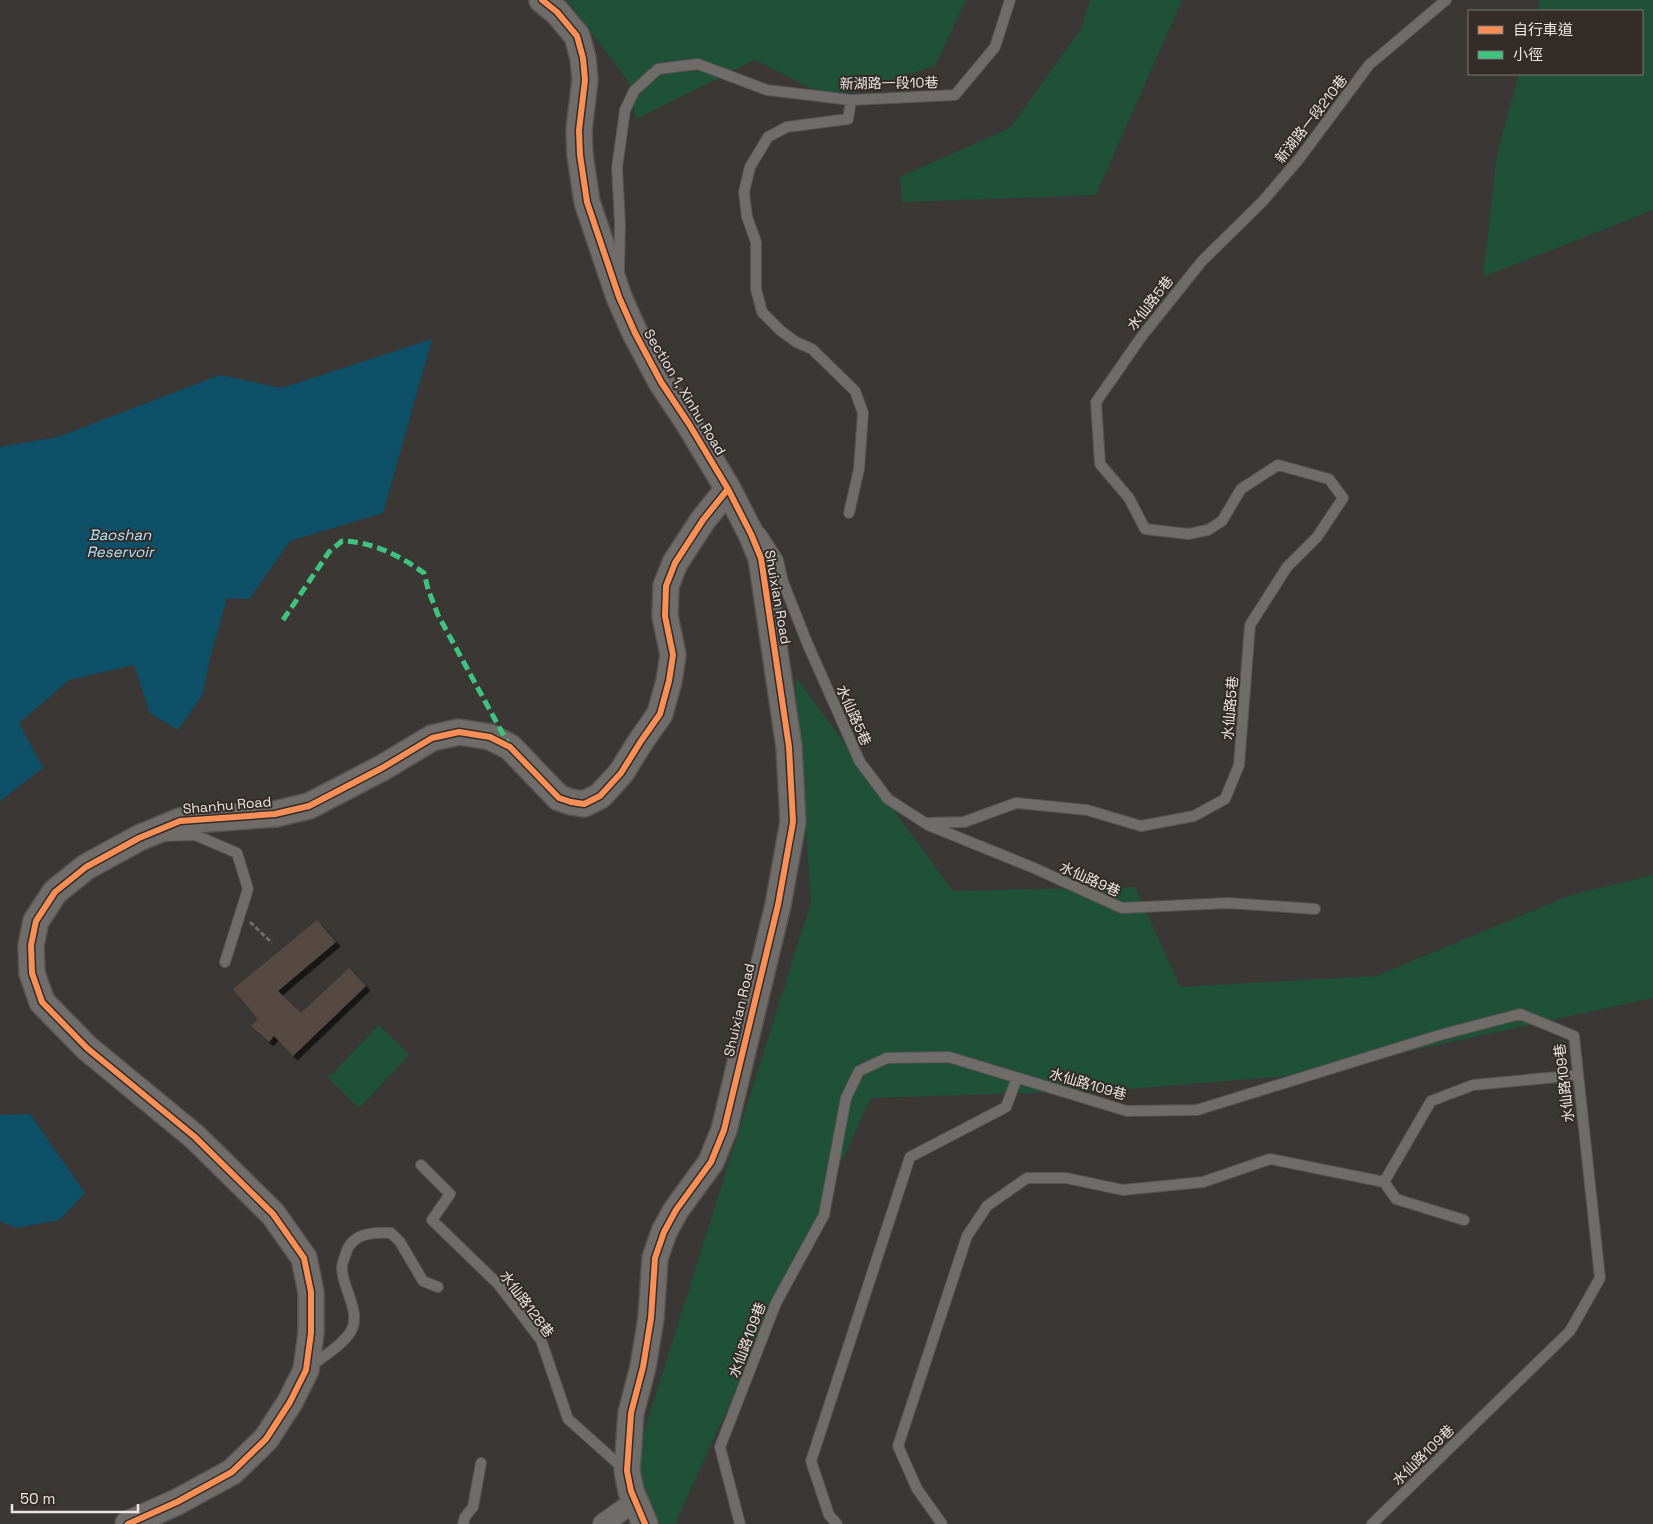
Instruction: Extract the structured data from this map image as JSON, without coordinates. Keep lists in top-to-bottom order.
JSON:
{
  "streets": {
    "street": ["Section 1, Xinhu Road", "Shuixian Road", "Shanhu Road"],
    "lane": [
      "新湖路一段10巷",
      "新湖路一段210巷",
      "水仙路5巷",
      "水仙路9巷",
      "水仙路109巷",
      "水仙路128巷"
    ]
  },
  "crossings": [
    ["新湖路一段10巷", "Section 1, Xinhu Road"],
    ["新湖路一段210巷", "水仙路5巷"],
    ["水仙路5巷", "Section 1, Xinhu Road"],
    ["水仙路5巷", "Shuixian Road"],
    ["水仙路5巷", "Shanhu Road"],
    ["水仙路5巷", "水仙路9巷"],
    ["Section 1, Xinhu Road", "Shuixian Road"],
    ["Section 1, Xinhu Road", "Shanhu Road"],
    ["Shuixian Road", "Shanhu Road"],
    ["Shuixian Road", "水仙路128巷"]
  ],
  "water": ["Baoshan Reservoir"],
  "legend": ["自行車道", "小徑"],
  "scale_bar": "50 m"
}
